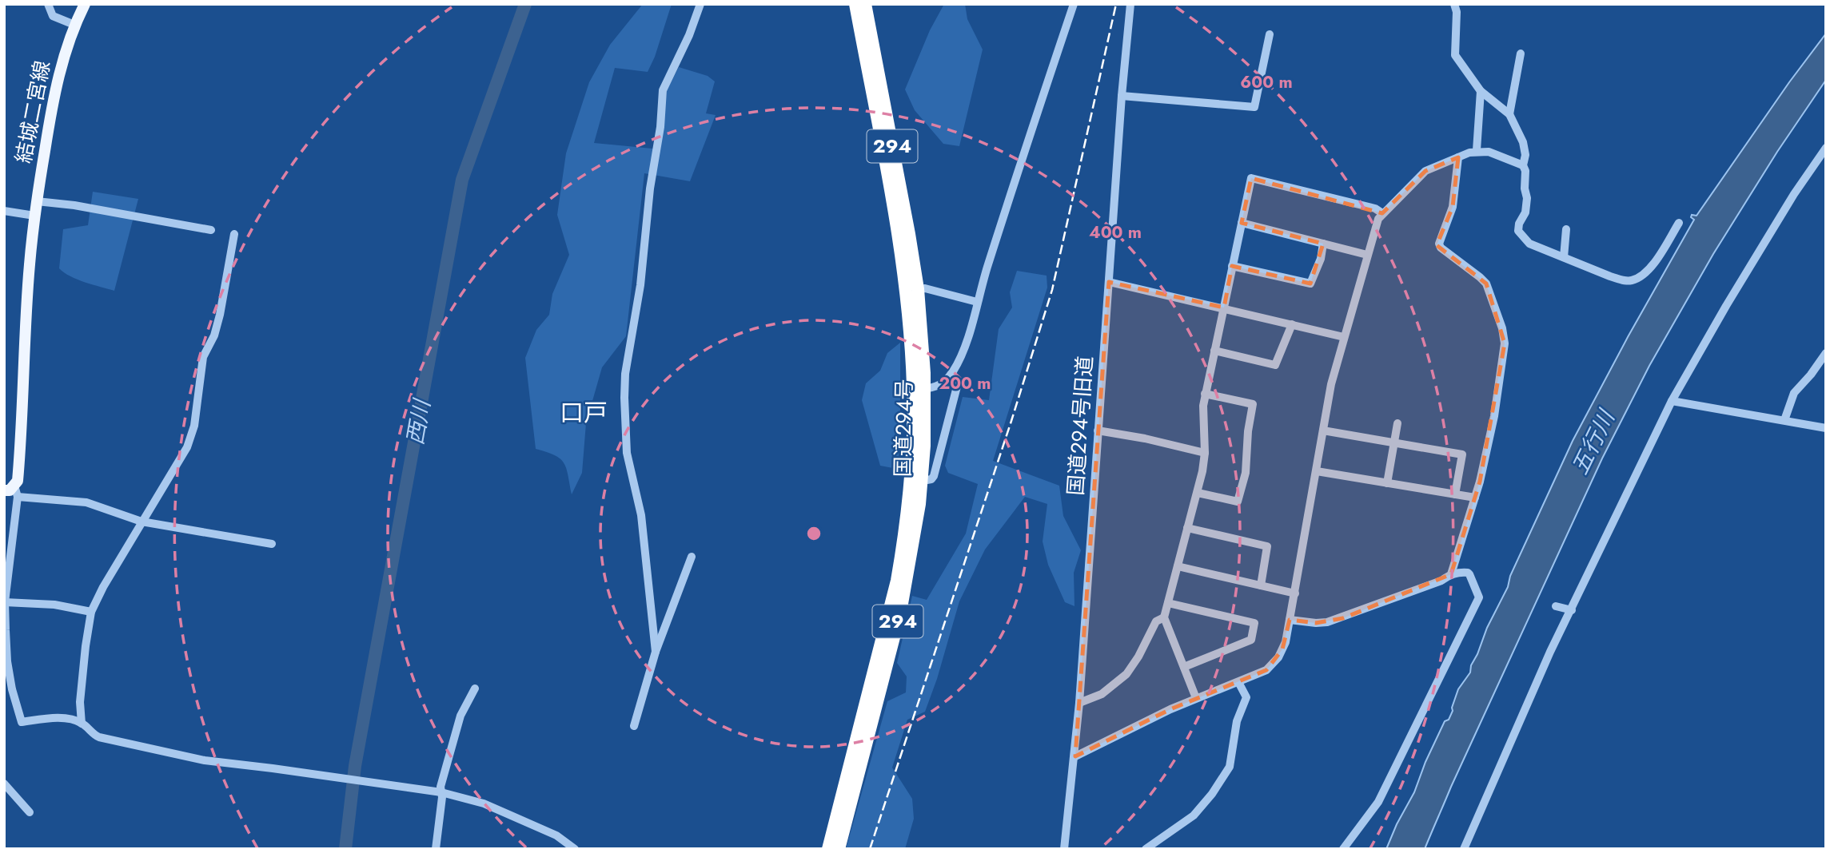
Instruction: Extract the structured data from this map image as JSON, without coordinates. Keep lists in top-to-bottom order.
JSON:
{
  "streets": {
    "highway": ["294", "国道294号"],
    "main road": ["結城二宮線"],
    "street": ["国道294号旧道"]
  },
  "districts": ["口戸"],
  "water": ["西川", "五行川"],
  "rings": ["600 m", "400 m", "200 m"]
}
